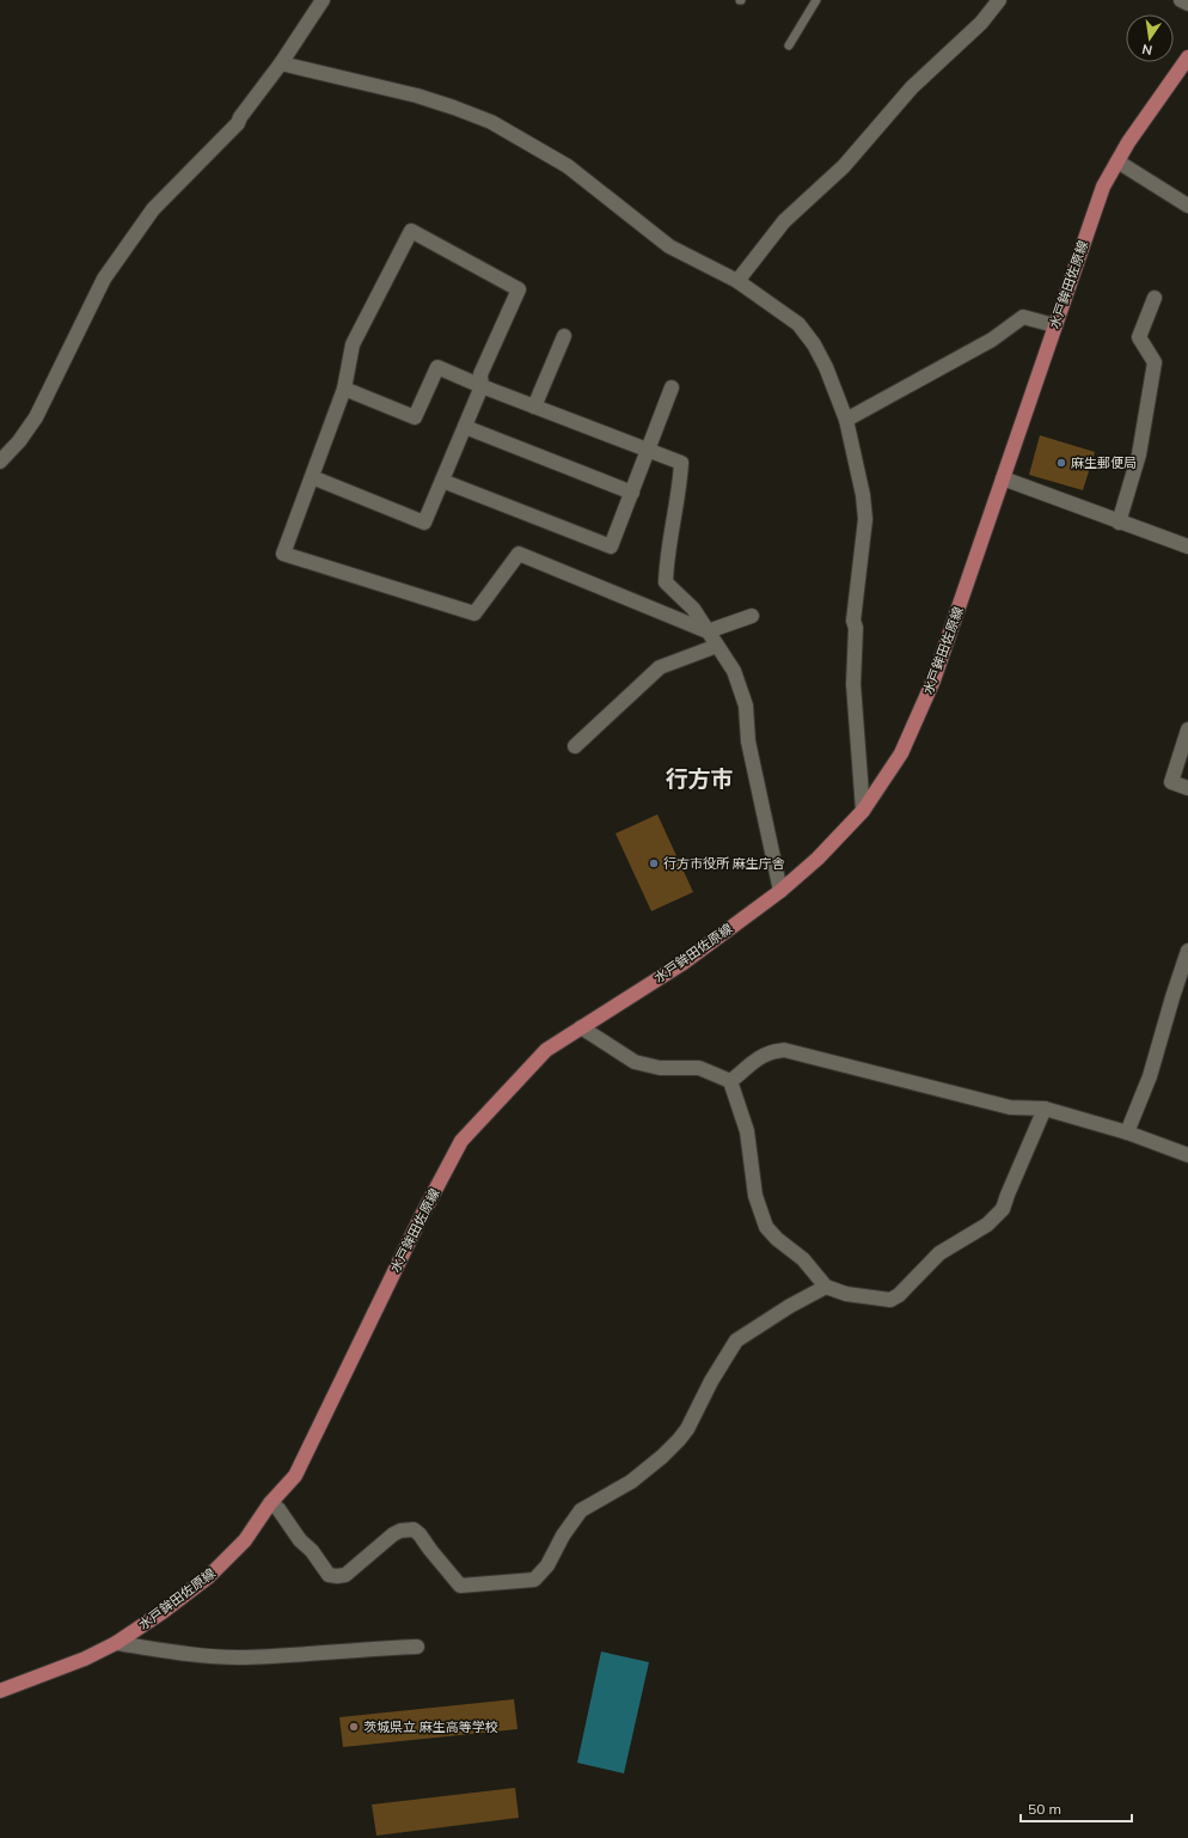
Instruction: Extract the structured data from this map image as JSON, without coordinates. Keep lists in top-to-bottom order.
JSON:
{
  "streets": {
    "main road": ["水戸鉾田佐原線"]
  },
  "districts": ["行方市"],
  "places": ["麻生郵便局", "行方市役所 麻生庁舎", "茨城県立 麻生高等学校"],
  "scale_bar": "50 m",
  "north": "bottom"
}
